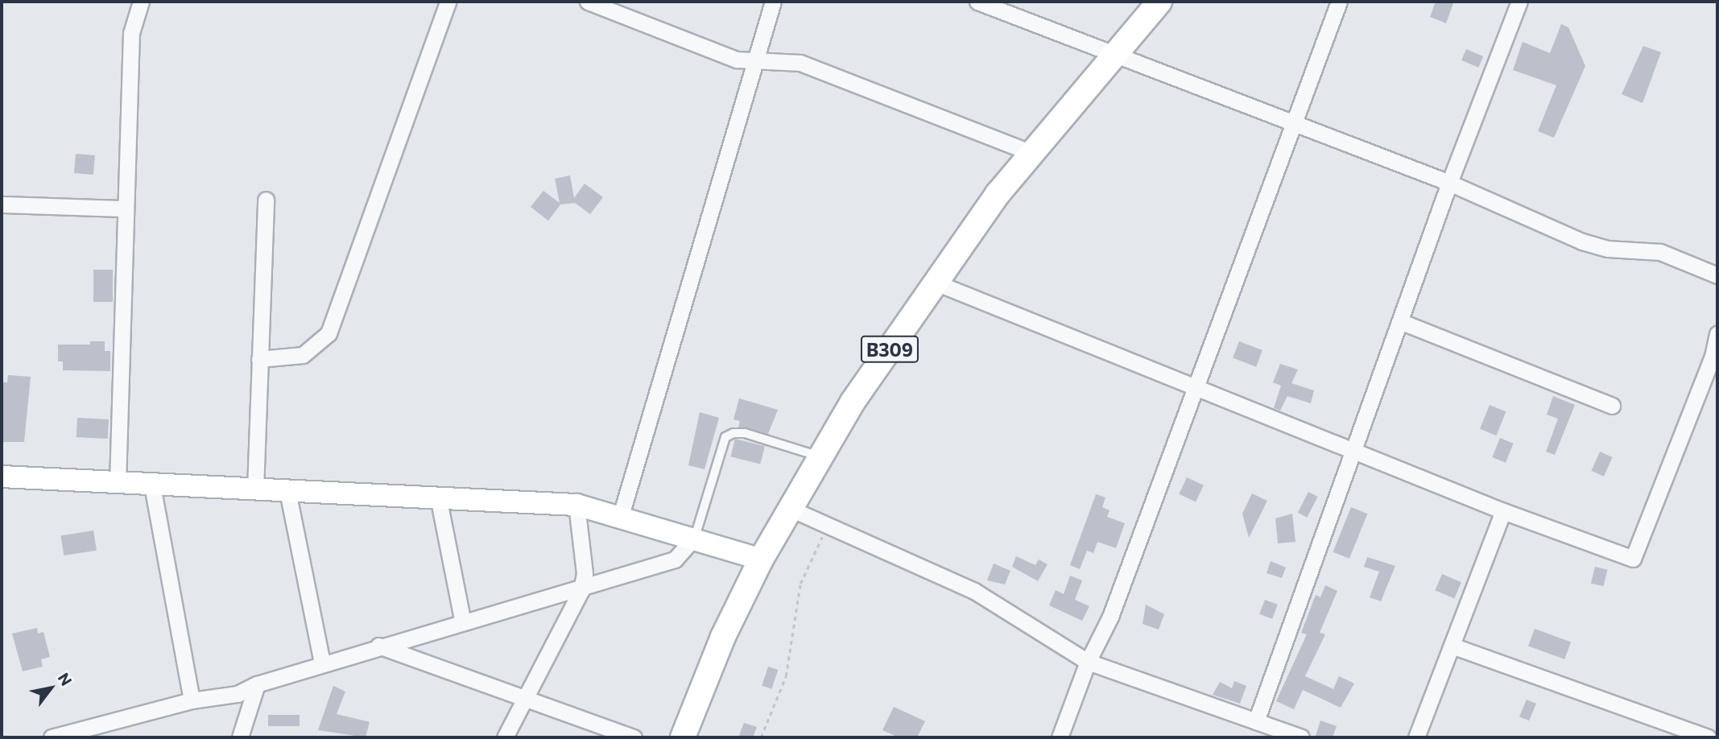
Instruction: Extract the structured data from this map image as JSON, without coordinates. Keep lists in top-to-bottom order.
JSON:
{
  "streets": {
    "main road": ["B309"]
  },
  "north": "top right"
}
